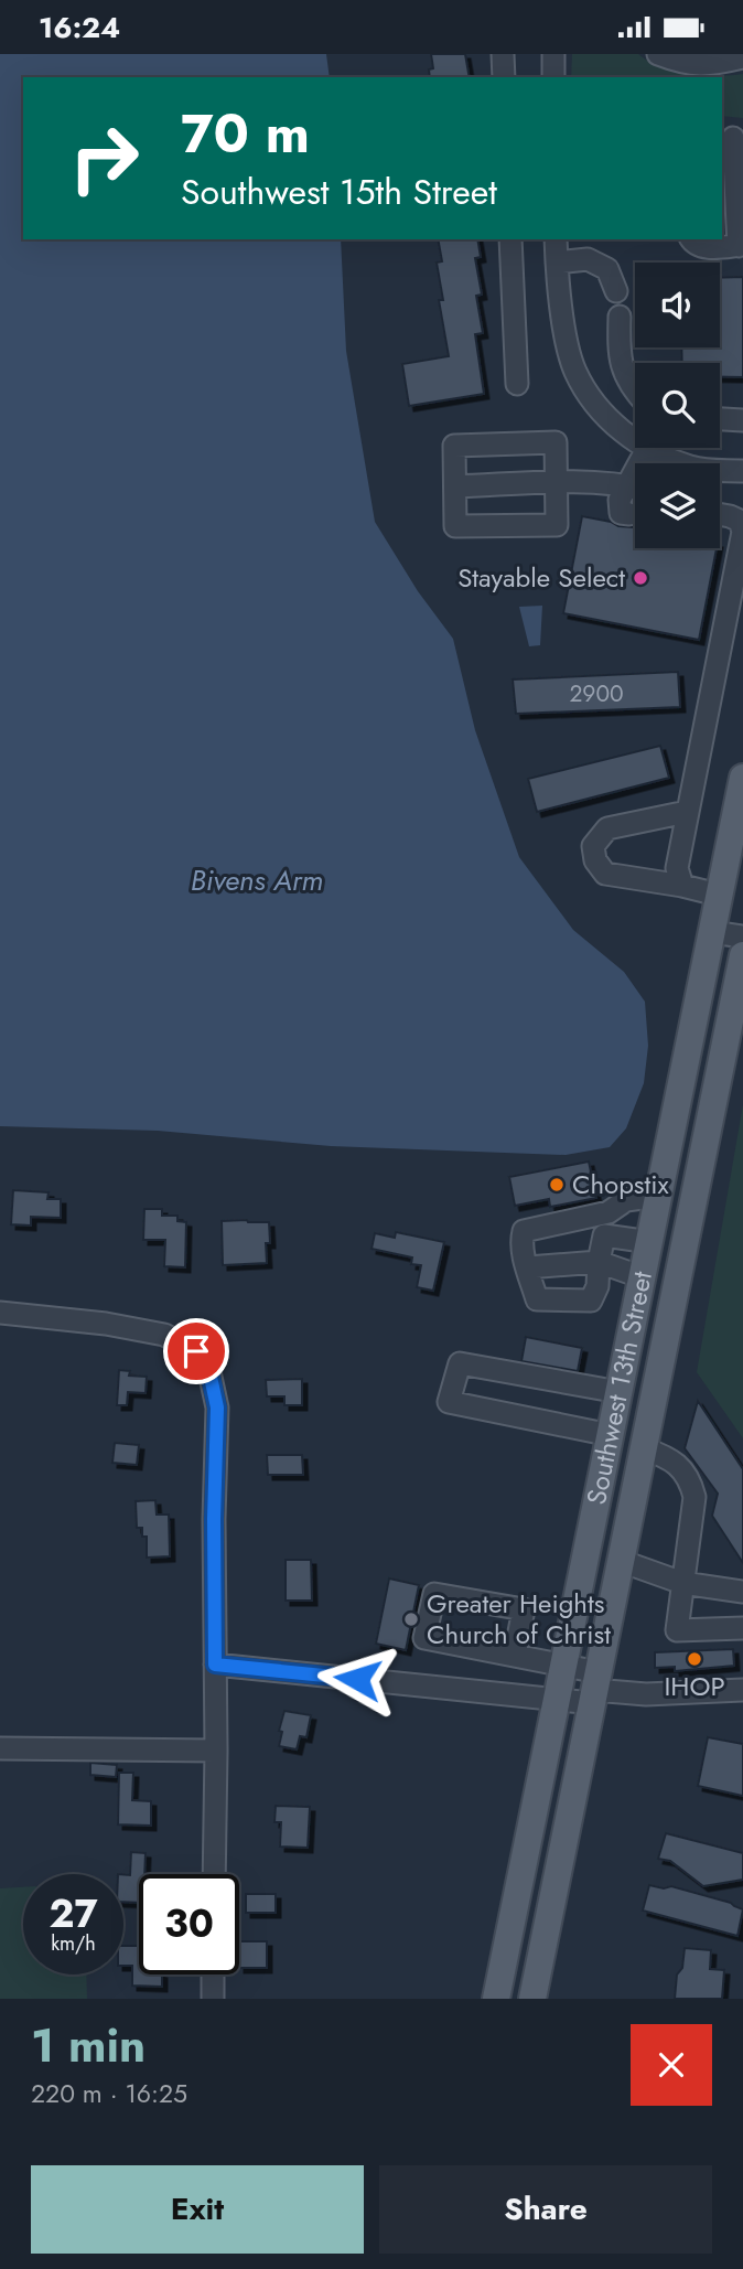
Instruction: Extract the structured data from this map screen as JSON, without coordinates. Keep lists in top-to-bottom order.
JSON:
{
  "streets": {
    "main road": ["Southwest 13th Street"]
  },
  "water": ["Bivens Arm"],
  "places": [
    "Stayable Select",
    "Chopstix",
    "Greater Heights Church of Christ",
    "IHOP"
  ],
  "house_numbers": ["2900"],
  "page": {
    "status": "16:24",
    "turn": ["70 m", "Southwest 15th Street"],
    "speed": "27 km/h",
    "limit": "30",
    "heading": ["1 min", "220 m · 16:25"],
    "buttons": ["Exit", "Share"]
  }
}
